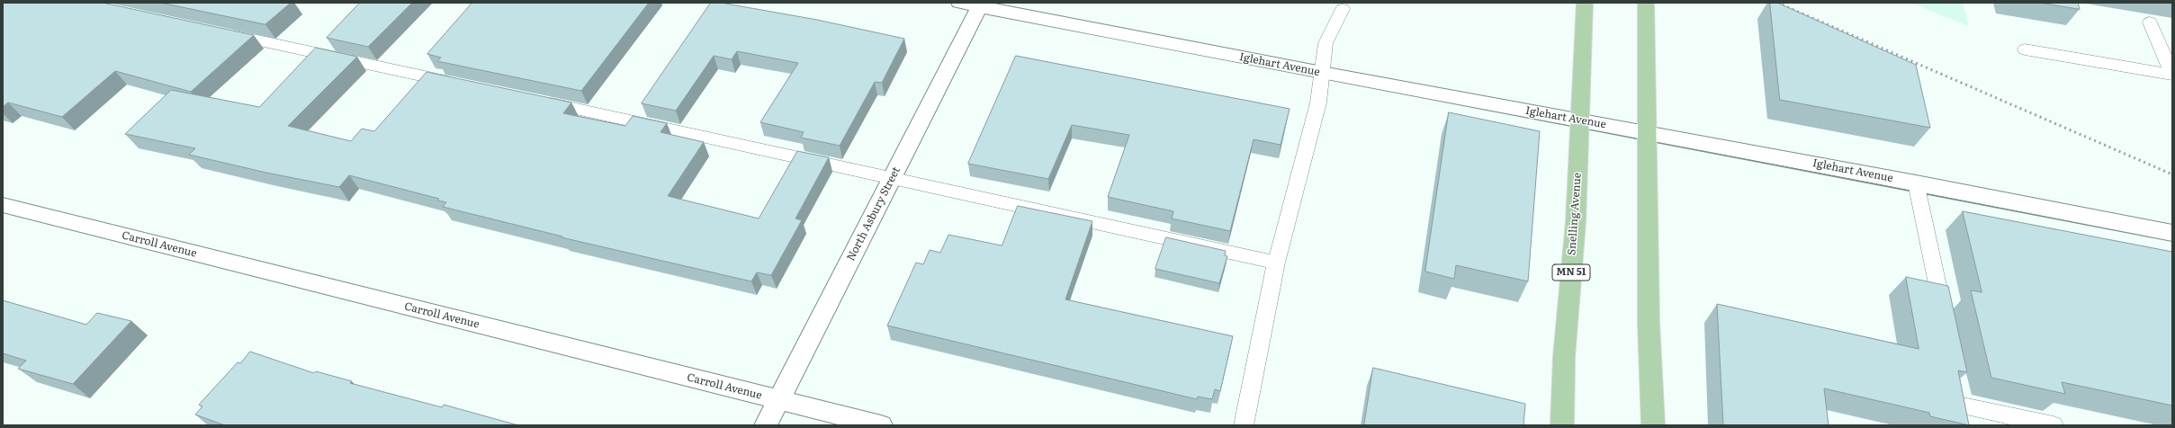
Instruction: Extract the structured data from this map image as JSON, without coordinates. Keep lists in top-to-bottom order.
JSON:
{
  "streets": {
    "main road": ["Snelling Avenue", "MN 51"],
    "street": ["Iglehart Avenue", "North Asbury Street", "Carroll Avenue"]
  },
  "crossings": [
    ["Iglehart Avenue", "North Asbury Street"],
    ["Iglehart Avenue", "Snelling Avenue"],
    ["North Asbury Street", "Carroll Avenue"]
  ]
}
